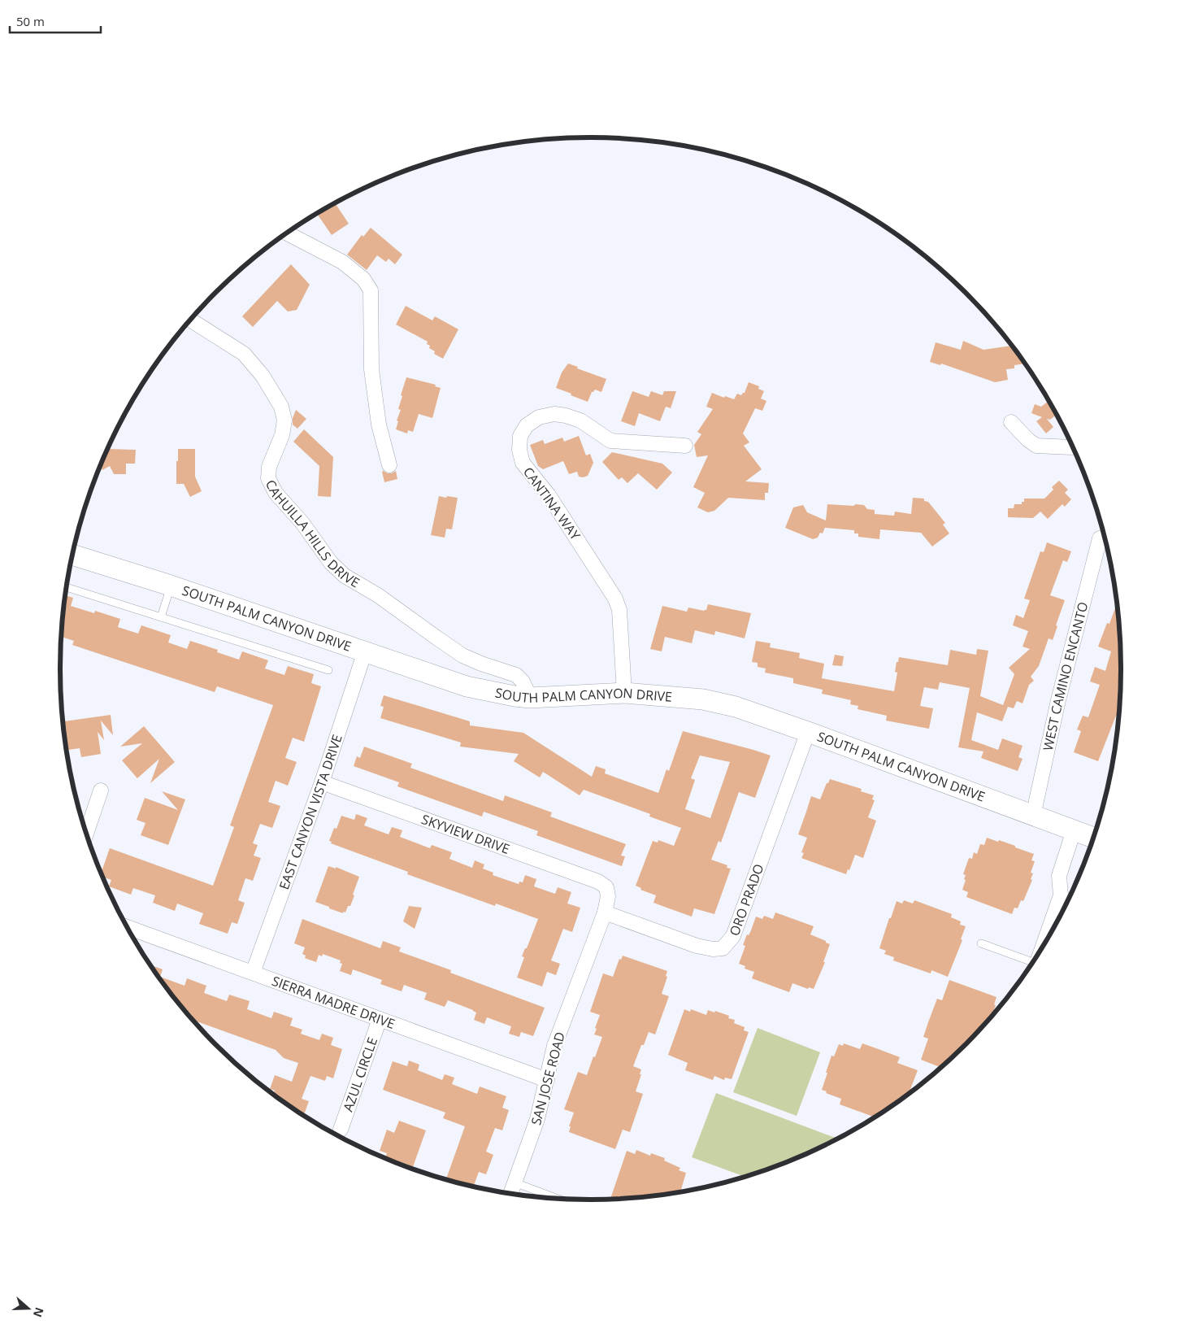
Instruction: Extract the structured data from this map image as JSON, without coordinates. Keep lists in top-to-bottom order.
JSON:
{
  "streets": {
    "street": [
      "CANTINA WAY",
      "CAHUILLA HILLS DRIVE",
      "SOUTH PALM CANYON DRIVE",
      "WEST CAMINO ENCANTO",
      "EAST CANYON VISTA DRIVE",
      "SKYVIEW DRIVE",
      "ORO PRADO",
      "SIERRA MADRE DRIVE",
      "AZUL CIRCLE",
      "SAN JOSE ROAD"
    ]
  },
  "crossings": [
    ["CANTINA WAY", "SOUTH PALM CANYON DRIVE"],
    ["CAHUILLA HILLS DRIVE", "SOUTH PALM CANYON DRIVE"],
    ["SOUTH PALM CANYON DRIVE", "WEST CAMINO ENCANTO"],
    ["SOUTH PALM CANYON DRIVE", "EAST CANYON VISTA DRIVE"],
    ["SOUTH PALM CANYON DRIVE", "ORO PRADO"],
    ["EAST CANYON VISTA DRIVE", "SKYVIEW DRIVE"],
    ["EAST CANYON VISTA DRIVE", "SIERRA MADRE DRIVE"],
    ["SKYVIEW DRIVE", "SAN JOSE ROAD"],
    ["ORO PRADO", "SAN JOSE ROAD"],
    ["SIERRA MADRE DRIVE", "AZUL CIRCLE"],
    ["SIERRA MADRE DRIVE", "SAN JOSE ROAD"]
  ],
  "scale_bar": "50 m",
  "north": "right"
}
